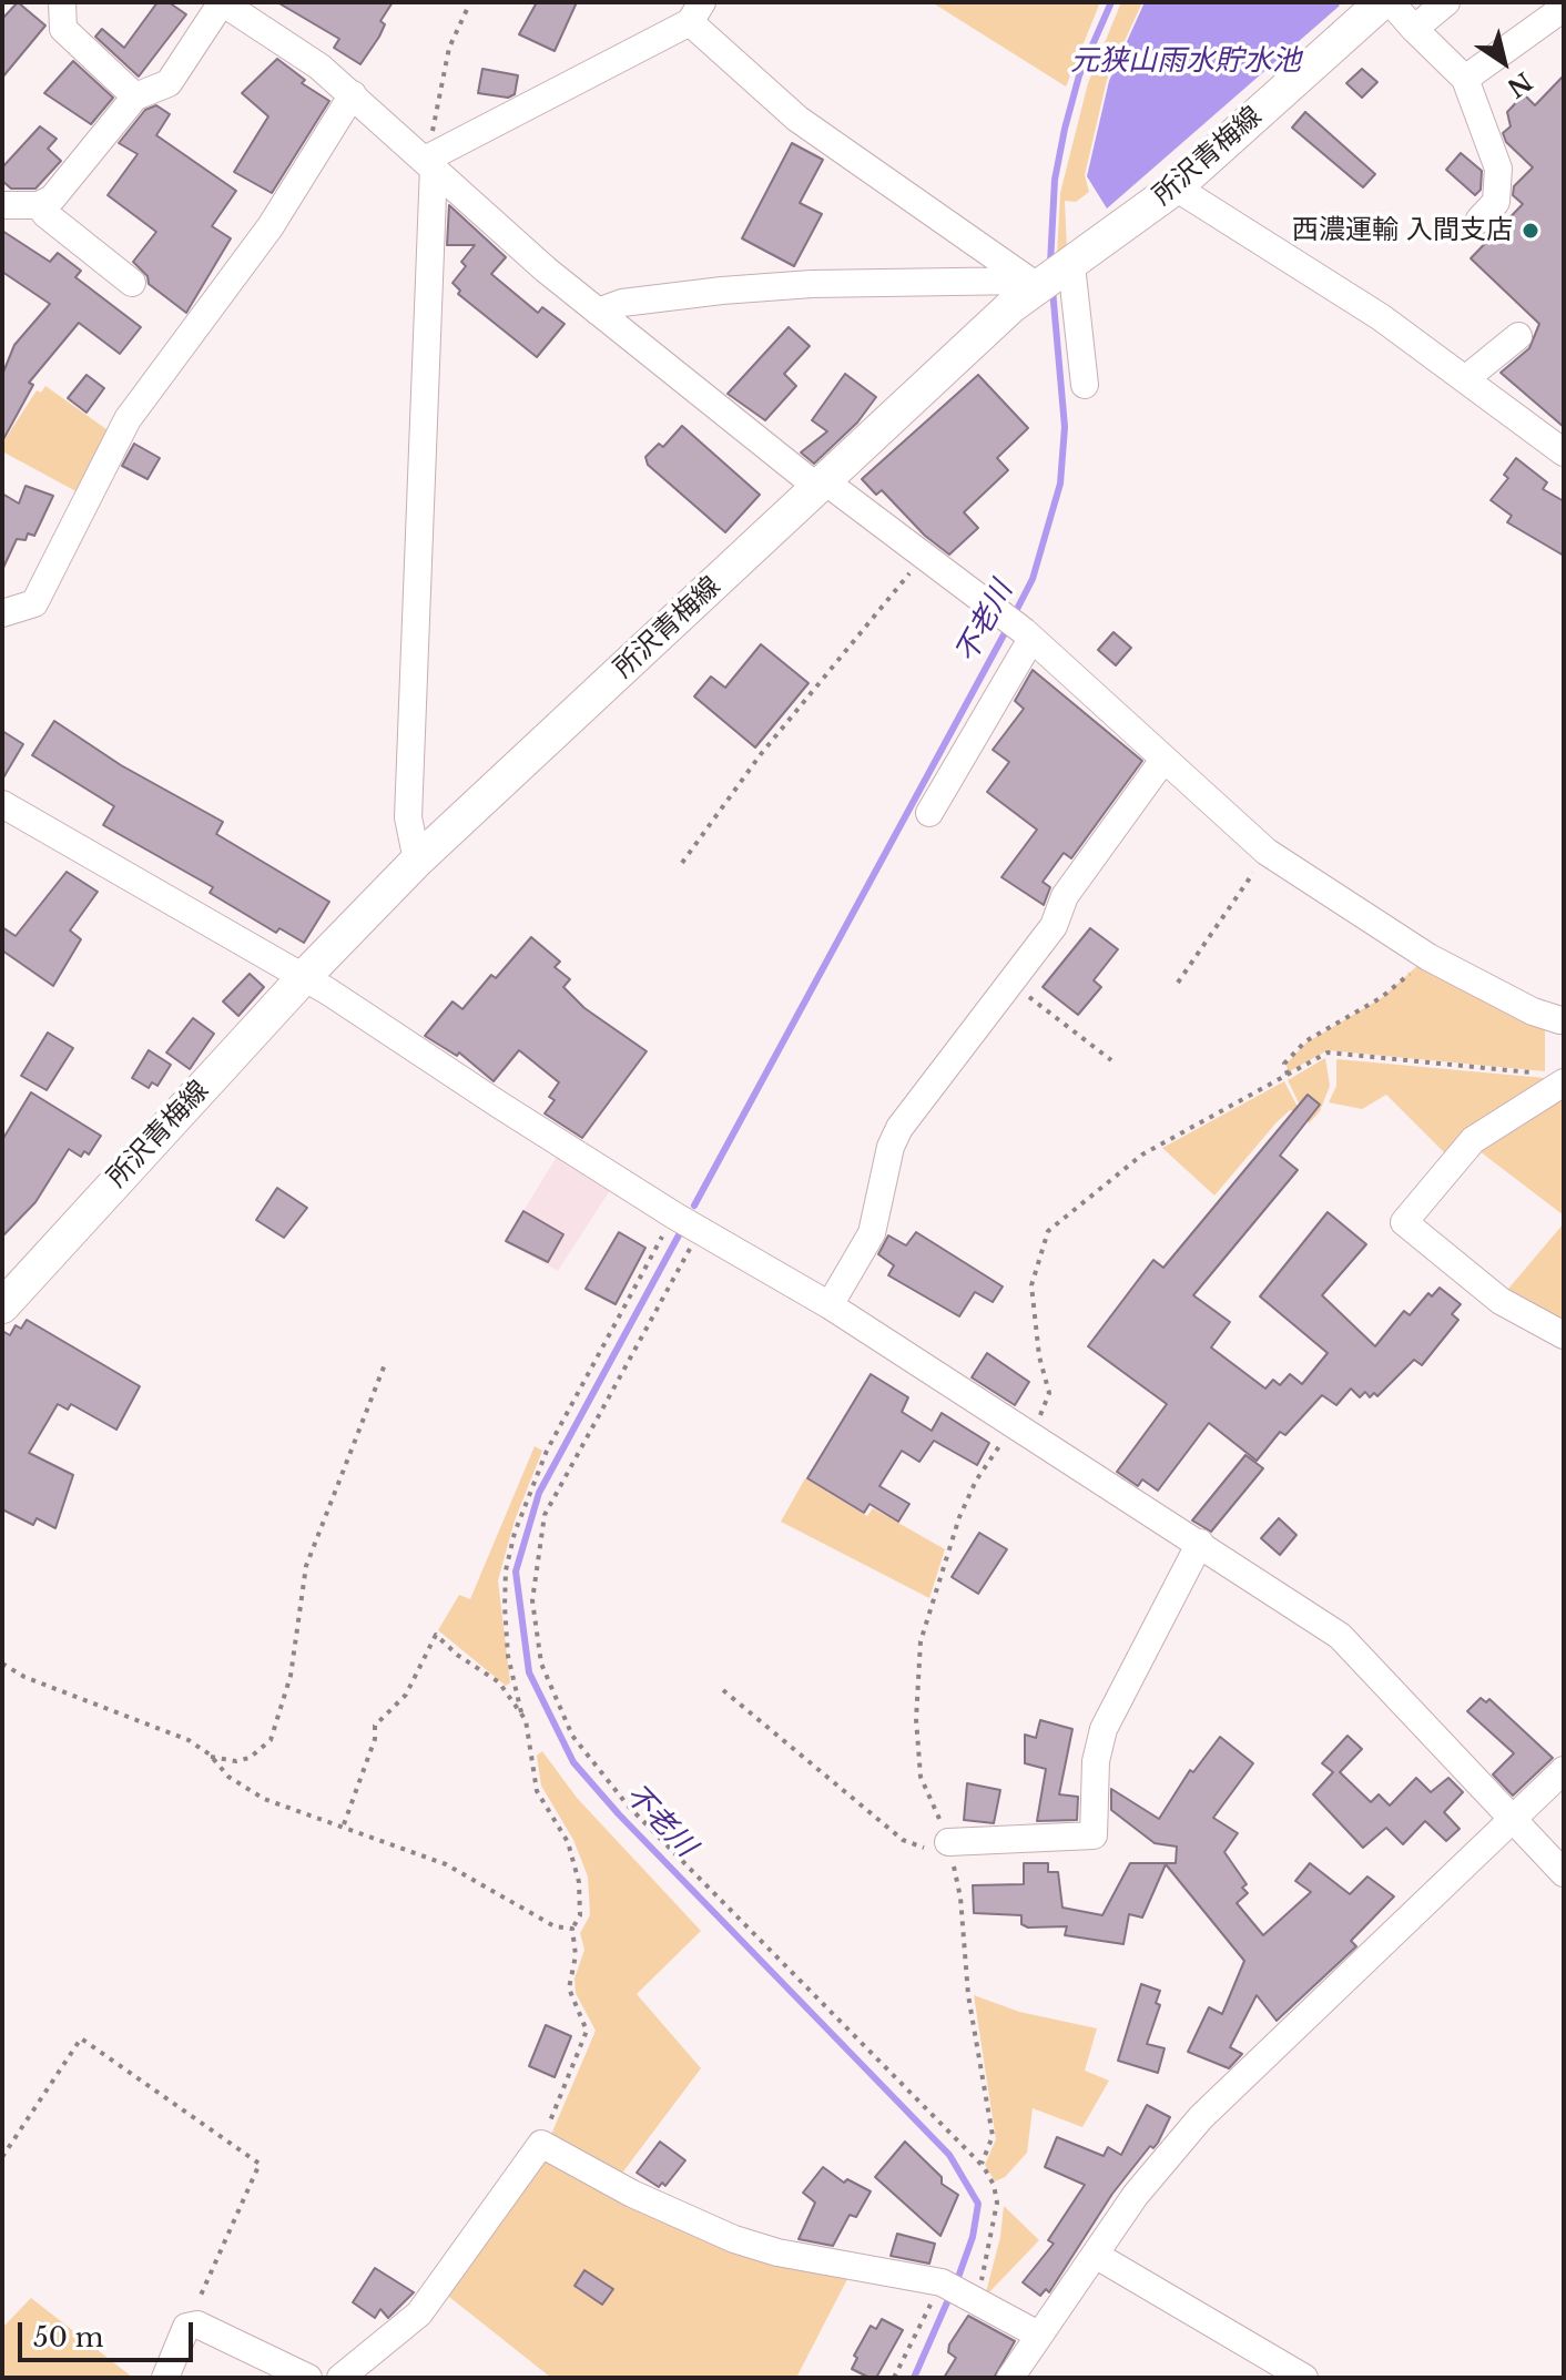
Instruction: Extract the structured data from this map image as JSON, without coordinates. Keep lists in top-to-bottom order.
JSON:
{
  "streets": {
    "main road": ["所沢青梅線"]
  },
  "water": ["元狭山雨水貯水池", "不老川"],
  "places": ["西濃運輸 入間支店"],
  "scale_bar": "50 m",
  "north": "bottom right"
}
